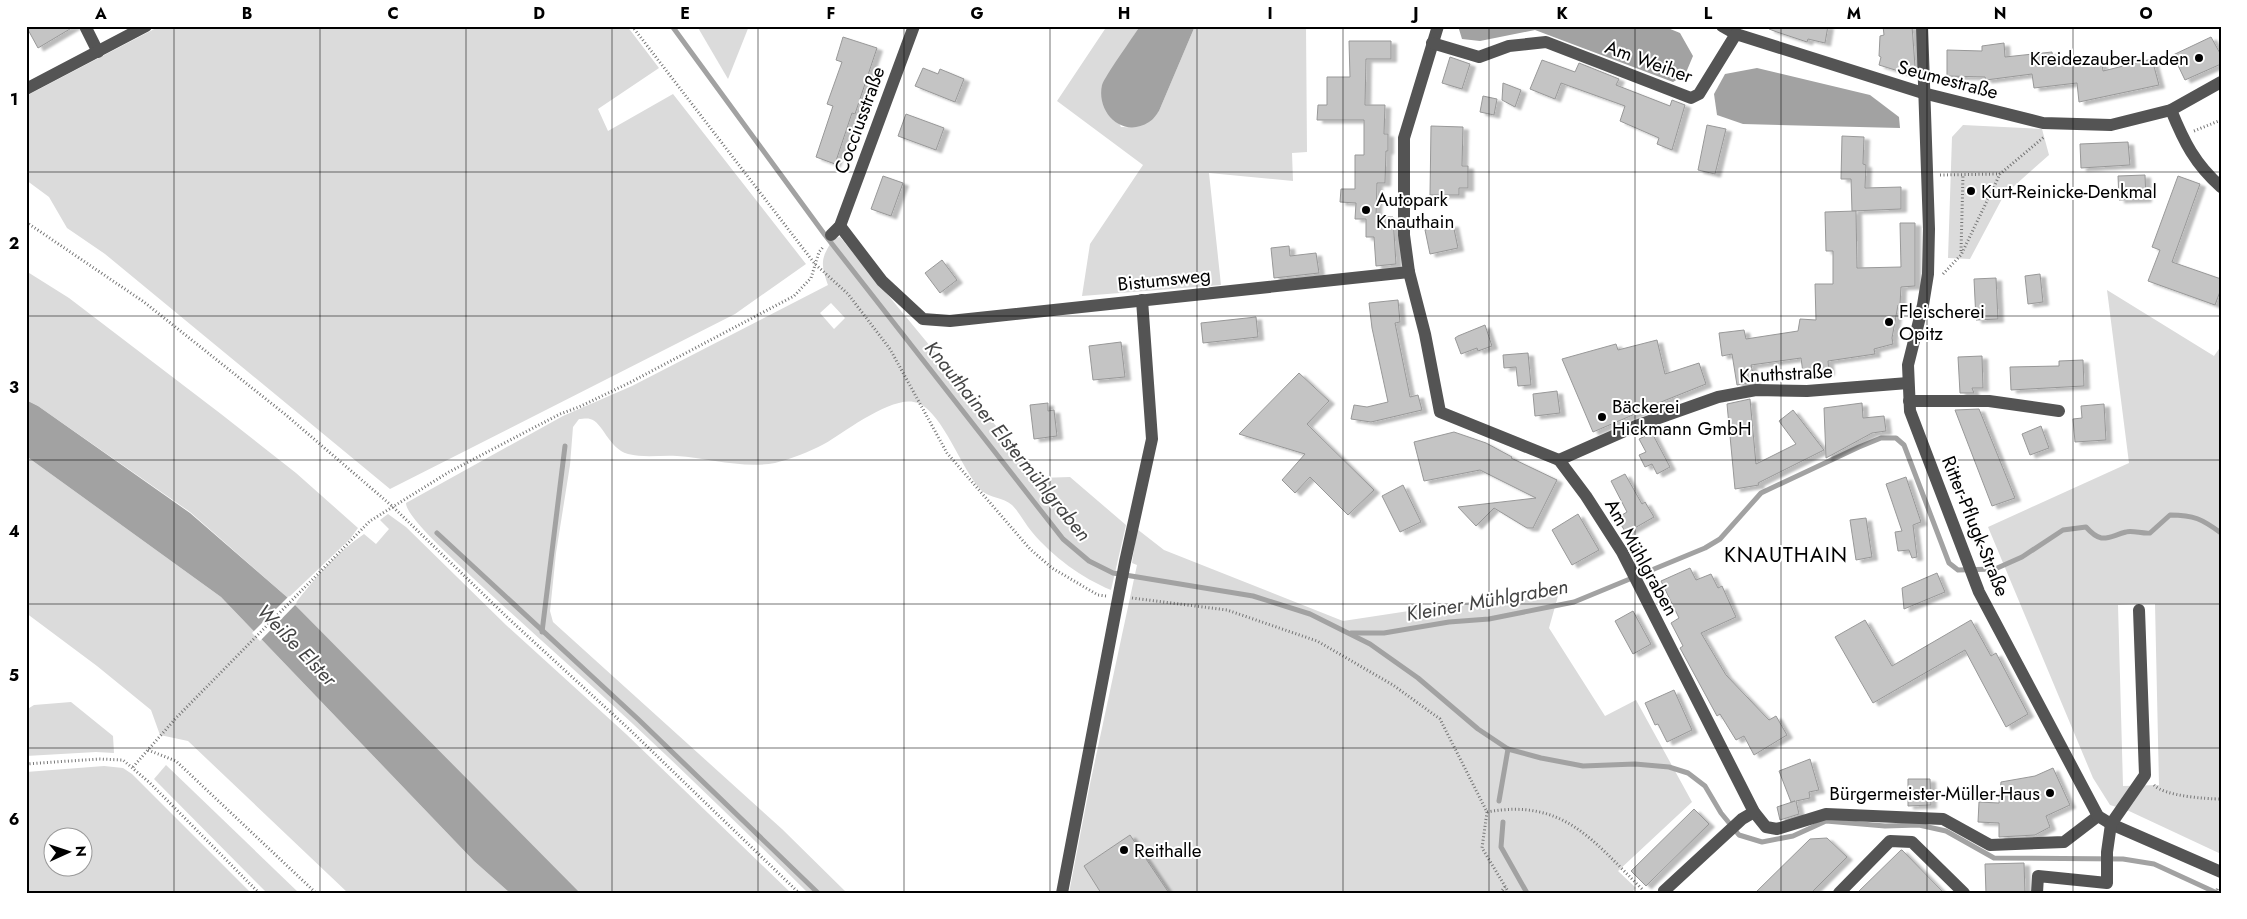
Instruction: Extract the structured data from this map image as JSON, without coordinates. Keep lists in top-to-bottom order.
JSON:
{
  "streets": {
    "street": [
      "Am Weiher",
      "Seumestraße",
      "Cocciusstraße",
      "Bistumsweg",
      "Knuthstraße",
      "Ritter-Pflugk-Straße",
      "Am Mühlgraben"
    ]
  },
  "crossings": [
    ["Am Weiher", "Seumestraße"],
    ["Am Weiher", "Am Mühlgraben"],
    ["Seumestraße", "Ritter-Pflugk-Straße"],
    ["Cocciusstraße", "Bistumsweg"],
    ["Bistumsweg", "Am Mühlgraben"],
    ["Knuthstraße", "Ritter-Pflugk-Straße"],
    ["Knuthstraße", "Am Mühlgraben"],
    ["Ritter-Pflugk-Straße", "Am Mühlgraben"]
  ],
  "districts": ["KNAUTHAIN"],
  "water": ["Knauthainer Elstermühlgraben", "Kleiner Mühlgraben", "Weiße Elster"],
  "places": [
    "Kreidezauber-Laden",
    "Kurt-Reinicke-Denkmal",
    "Autopark Knauthain",
    "Fleischerei Opitz",
    "Bäckerei Hickmann GmbH",
    "Bürgermeister-Müller-Haus",
    "Reithalle"
  ],
  "north": "right",
  "grid": {
    "columns": [
      "A",
      "B",
      "C",
      "D",
      "E",
      "F",
      "G",
      "H",
      "I",
      "J",
      "K",
      "L",
      "M",
      "N",
      "O"
    ],
    "rows": [
      "1",
      "2",
      "3",
      "4",
      "5",
      "6"
    ]
  }
}
